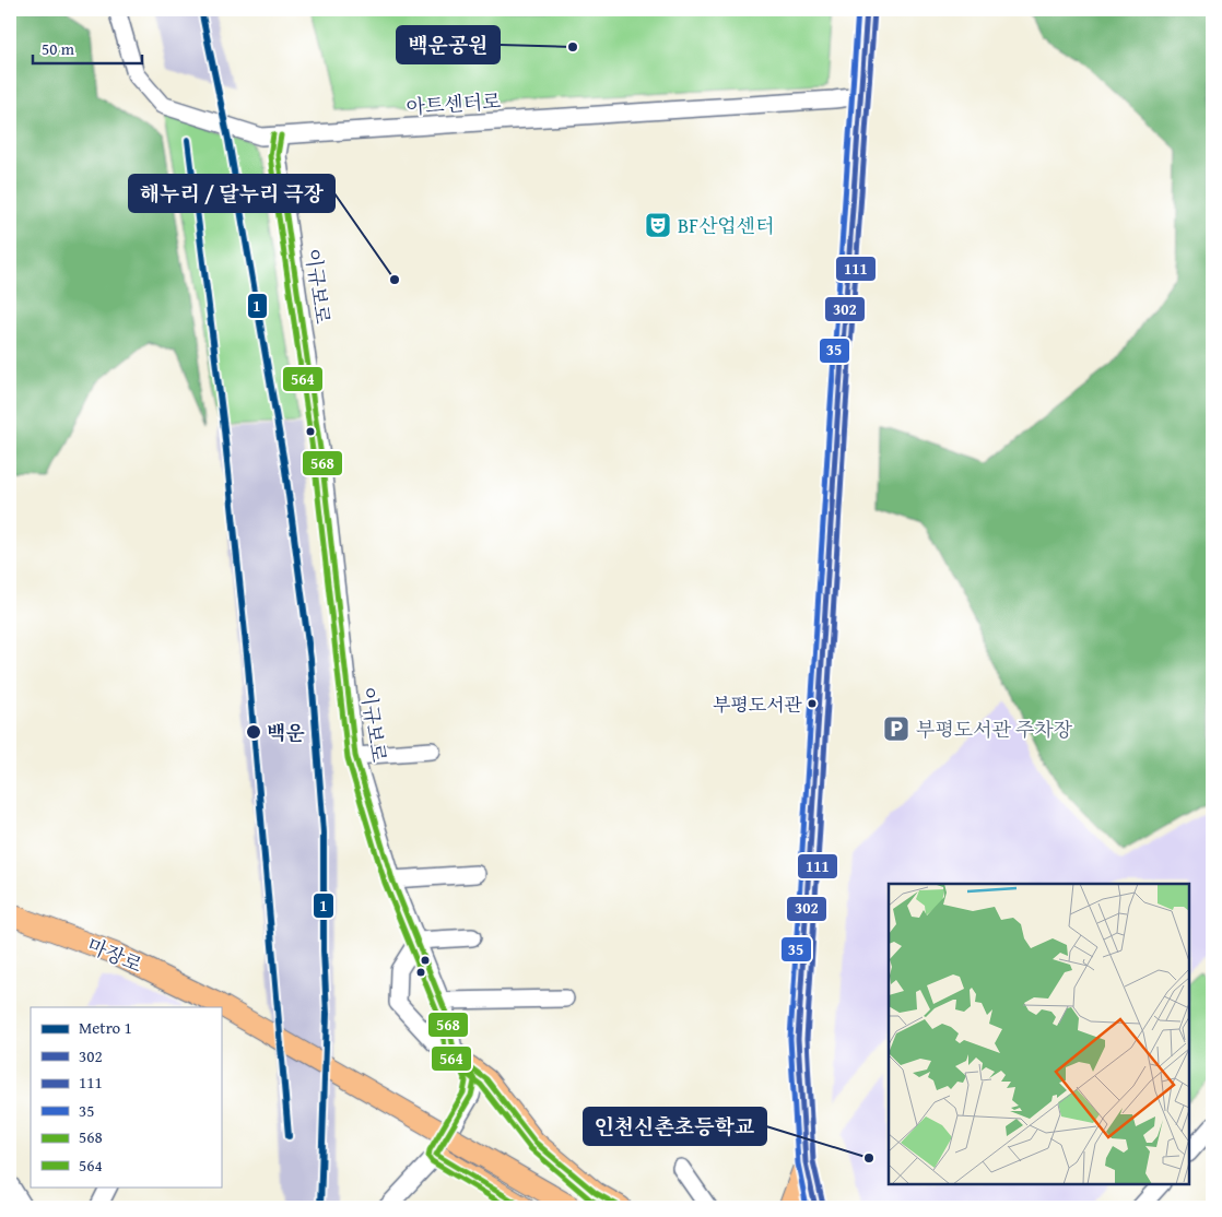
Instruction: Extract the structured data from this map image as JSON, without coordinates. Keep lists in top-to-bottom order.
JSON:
{
  "streets": {
    "main road": ["마장로"],
    "street": ["아트센터로", "이규보로"]
  },
  "crossings": [
    ["아트센터로", "이규보로"]
  ],
  "places": {
    "other": [
      "백운공원",
      "해누리 / 달누리 극장",
      "부평도서관",
      "백운",
      "인천신촌초등학교"
    ],
    "theatre": ["BF산업센터"],
    "parking": ["부평도서관 주차장"]
  },
  "lines": [
    "metro line 1",
    "transit line 302",
    "transit line 35",
    "transit line 111",
    "transit line 564",
    "transit line 568"
  ],
  "legend": [
    "Metro 1",
    "302",
    "111",
    "35",
    "568",
    "564"
  ],
  "scale_bar": "50 m"
}
